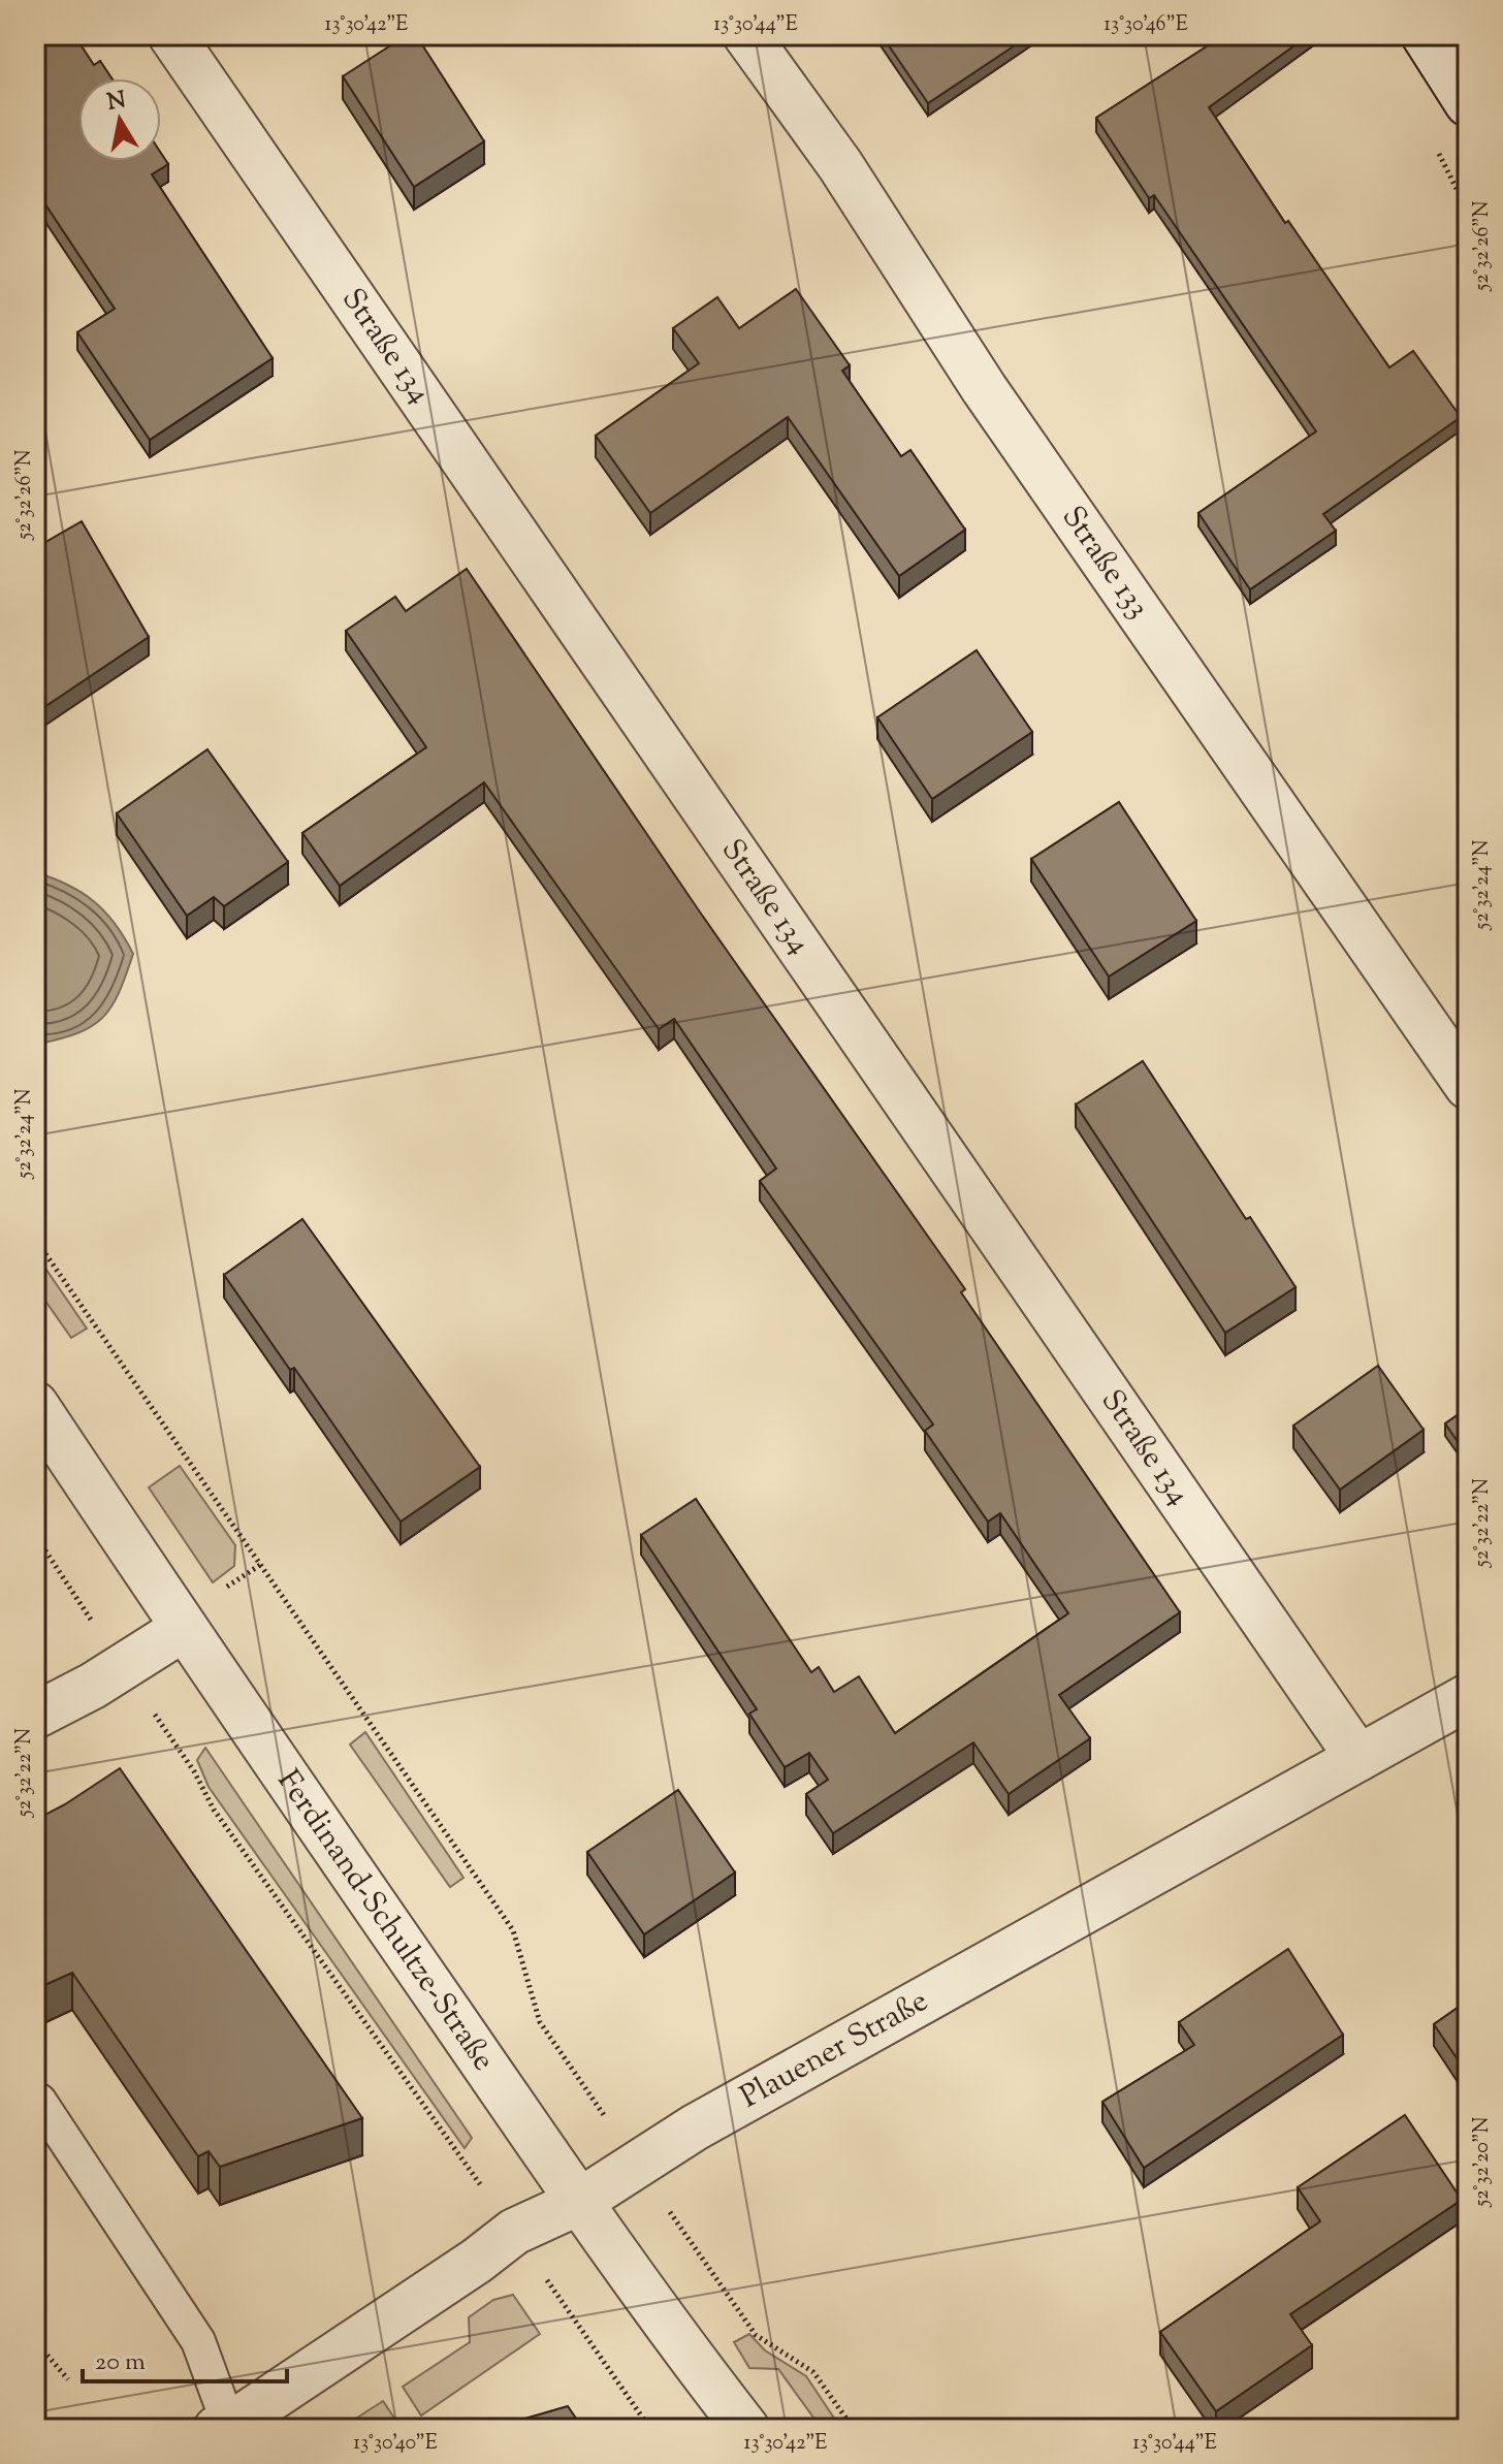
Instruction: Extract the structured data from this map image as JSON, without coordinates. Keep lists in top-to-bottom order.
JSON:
{
  "streets": {
    "street": [
      "Straße 134",
      "Straße 133",
      "Ferdinand-Schultze-Straße",
      "Plauener Straße"
    ]
  },
  "crossings": [
    ["Straße 134", "Plauener Straße"],
    ["Ferdinand-Schultze-Straße", "Plauener Straße"]
  ],
  "scale_bar": "20 m",
  "north": "top",
  "coordinates": [
    "13°30'42\"E",
    "13°30'44\"E",
    "13°30'46\"E",
    "52°32'26\"N",
    "52°32'24\"N",
    "52°32'22\"N",
    "52°32'20\"N",
    "13°30'40\"E"
  ]
}
